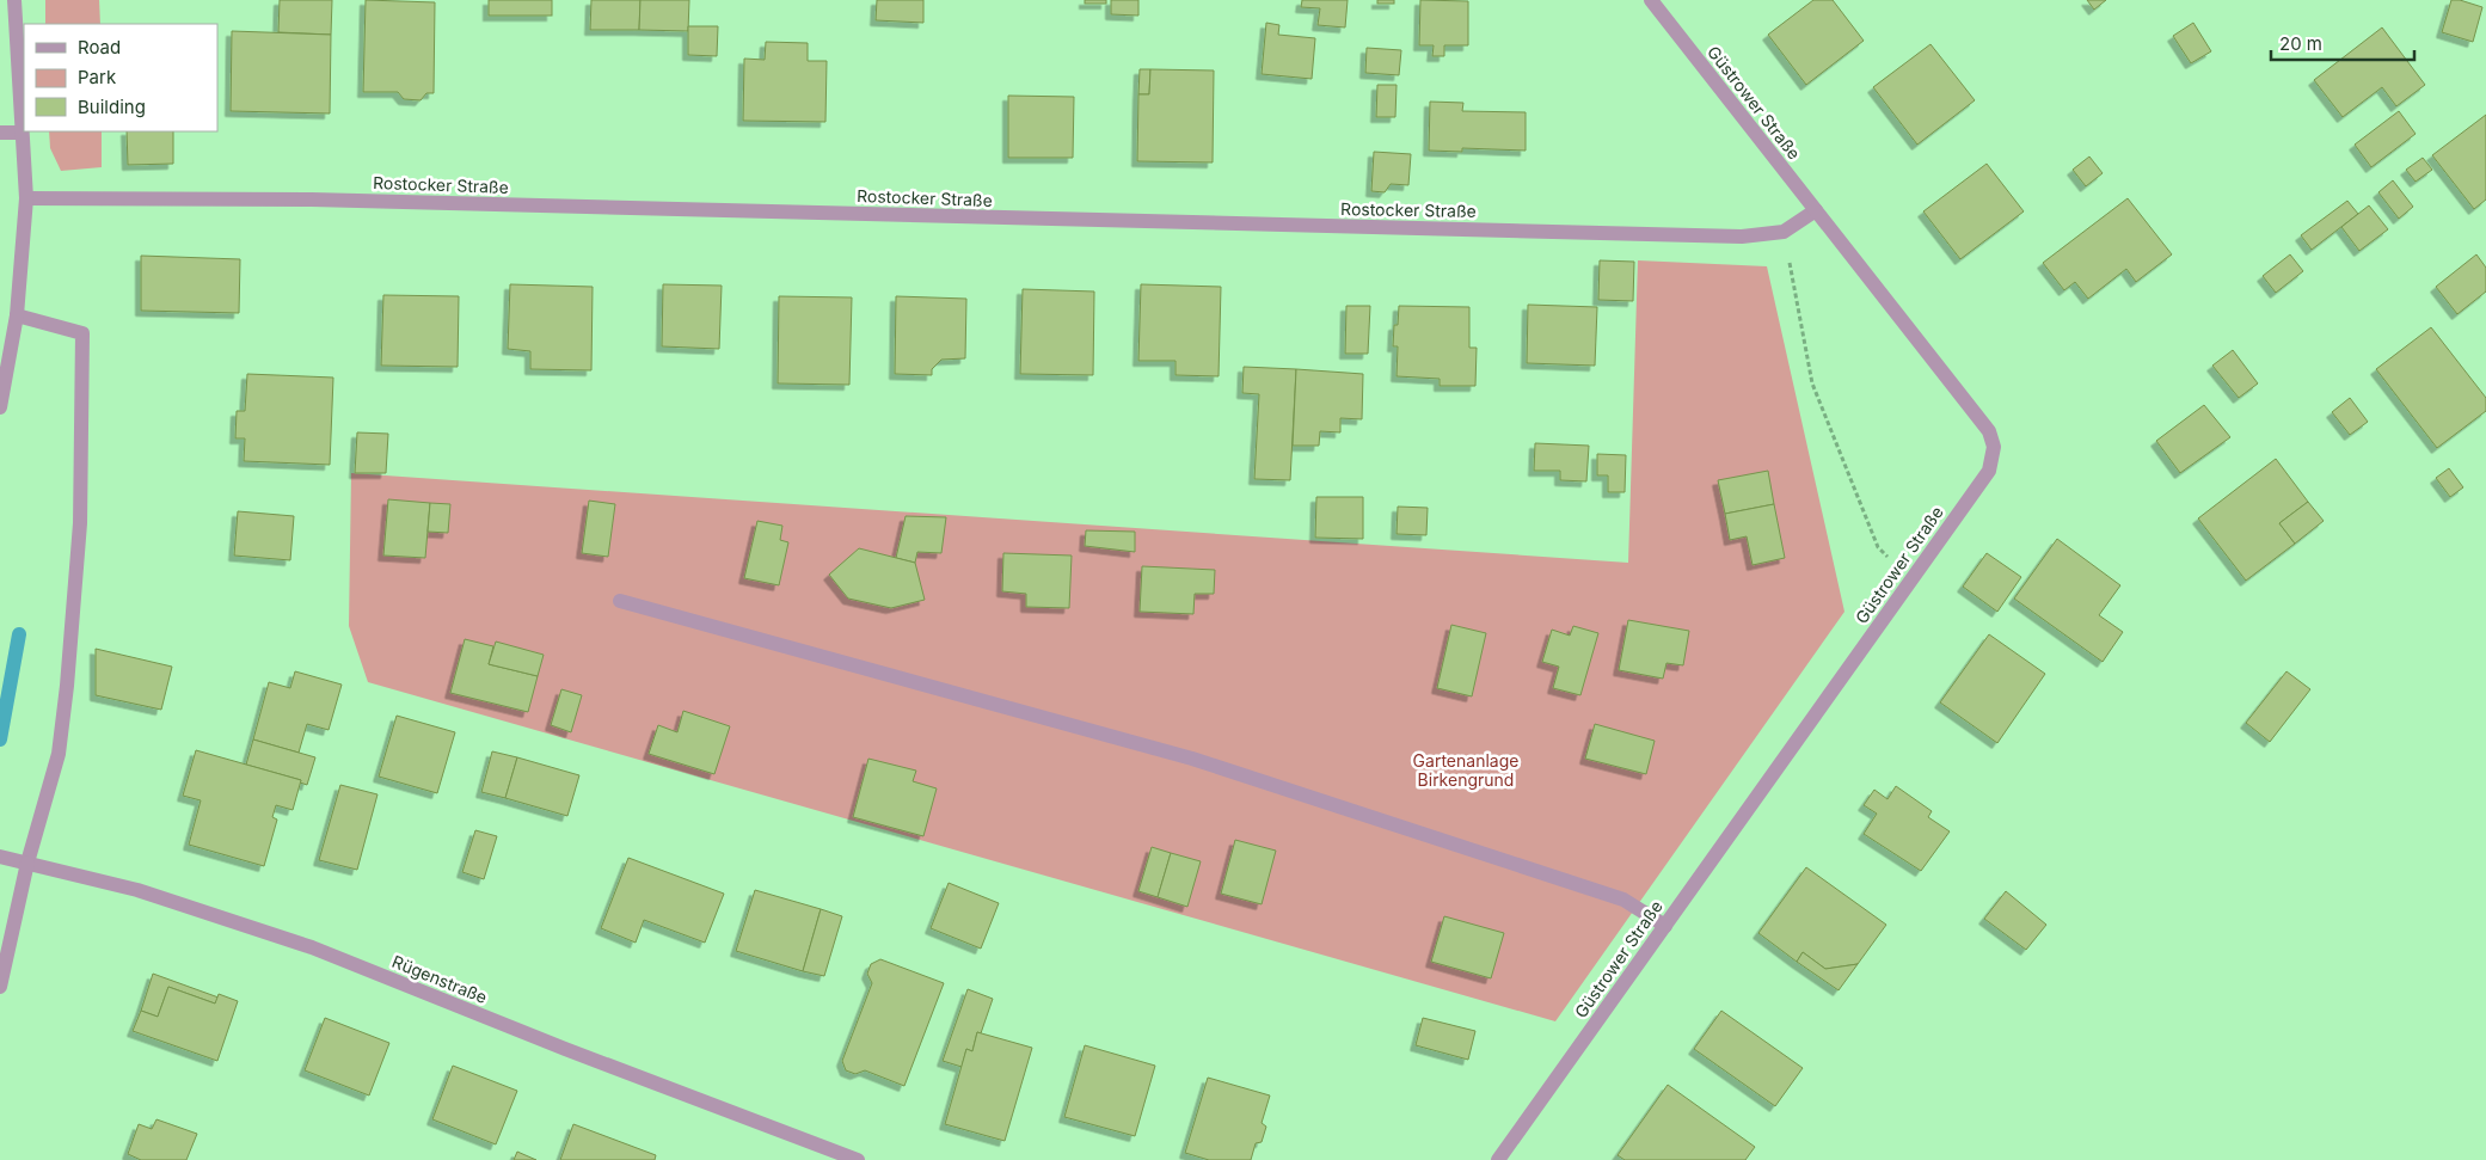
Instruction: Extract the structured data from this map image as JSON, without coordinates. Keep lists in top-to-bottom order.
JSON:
{
  "streets": {
    "street": ["Güstrower Straße", "Rostocker Straße", "Rügenstraße"]
  },
  "crossings": [
    ["Güstrower Straße", "Rostocker Straße"]
  ],
  "parks": ["Gartenanlage Birkengrund"],
  "legend": ["Road", "Park", "Building"],
  "scale_bar": "20 m"
}
